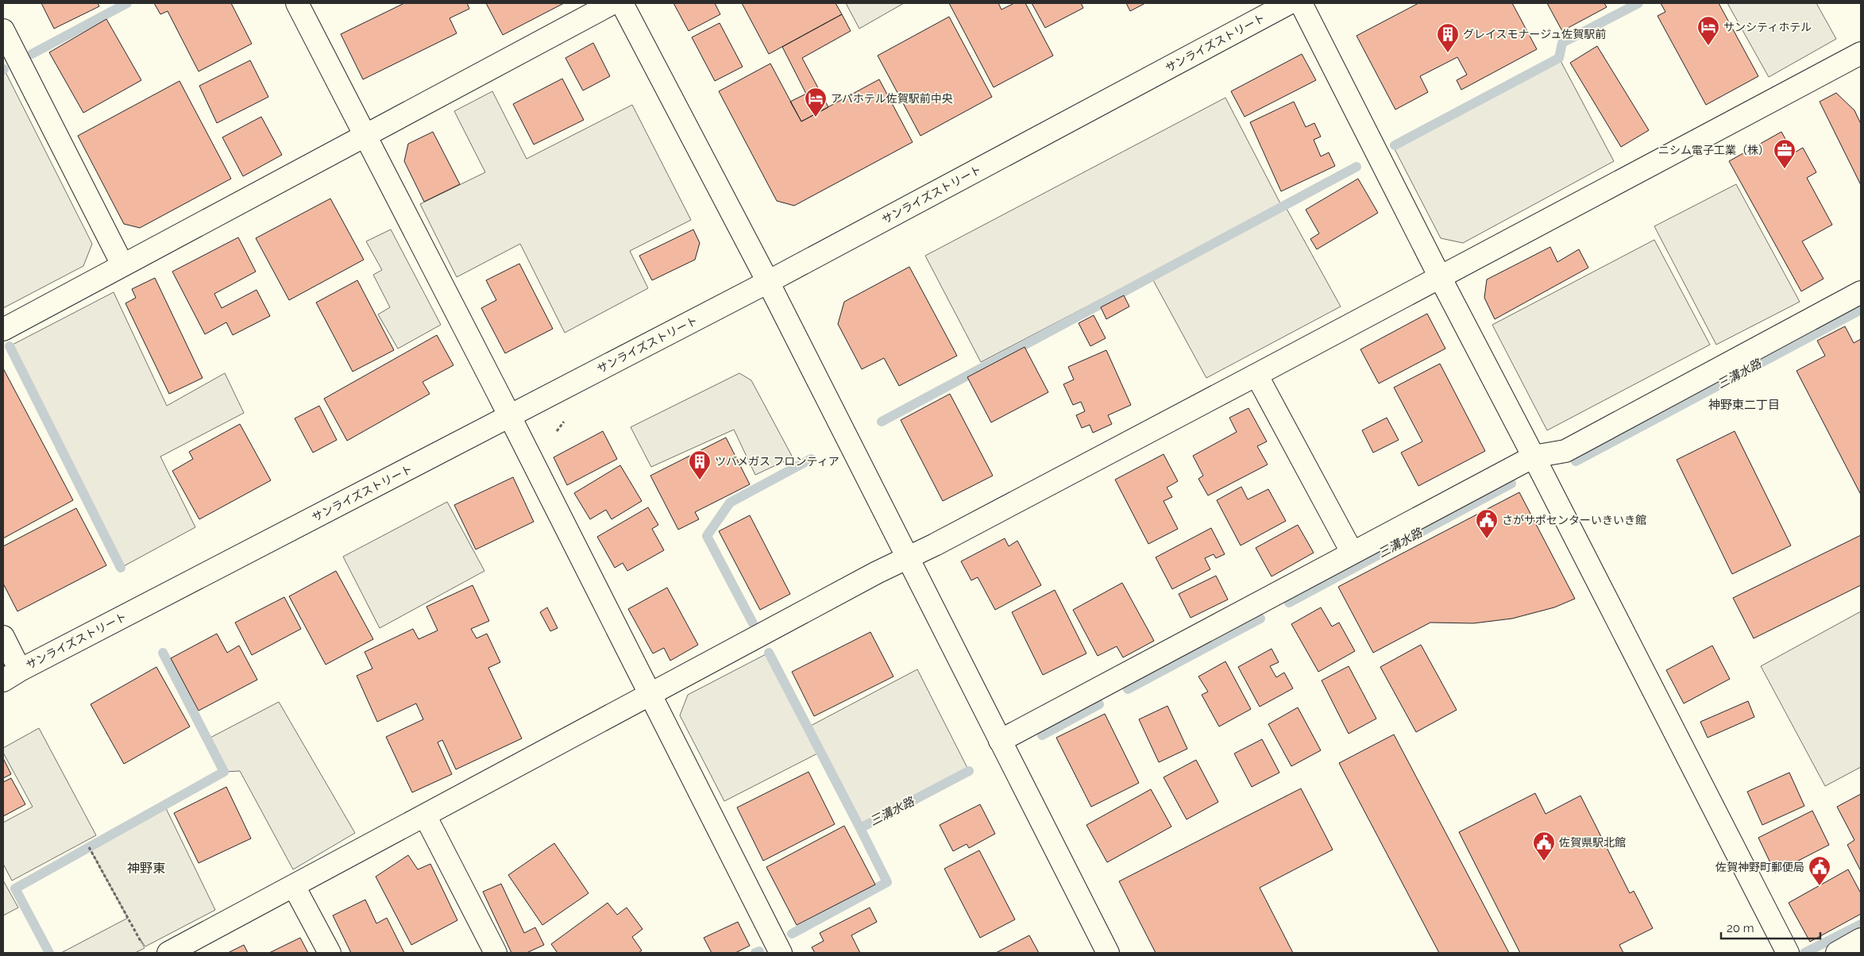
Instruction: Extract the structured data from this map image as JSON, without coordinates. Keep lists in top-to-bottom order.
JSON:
{
  "streets": {
    "street": ["サンライズストリート"]
  },
  "districts": ["神野東二丁目", "神野東"],
  "water": ["三溝水路"],
  "places": {
    "hotel": ["サンシティホテル", "アパホテル佐賀駅前中央"],
    "building": ["グレイスモナージュ佐賀駅前", "ツバメガス フロンティア"],
    "office": ["ニシム電子工業（株）"],
    "public building": ["さがサポセンターいきいき館", "佐賀県駅北館", "佐賀神野町郵便局"]
  },
  "scale_bar": "20 m"
}
